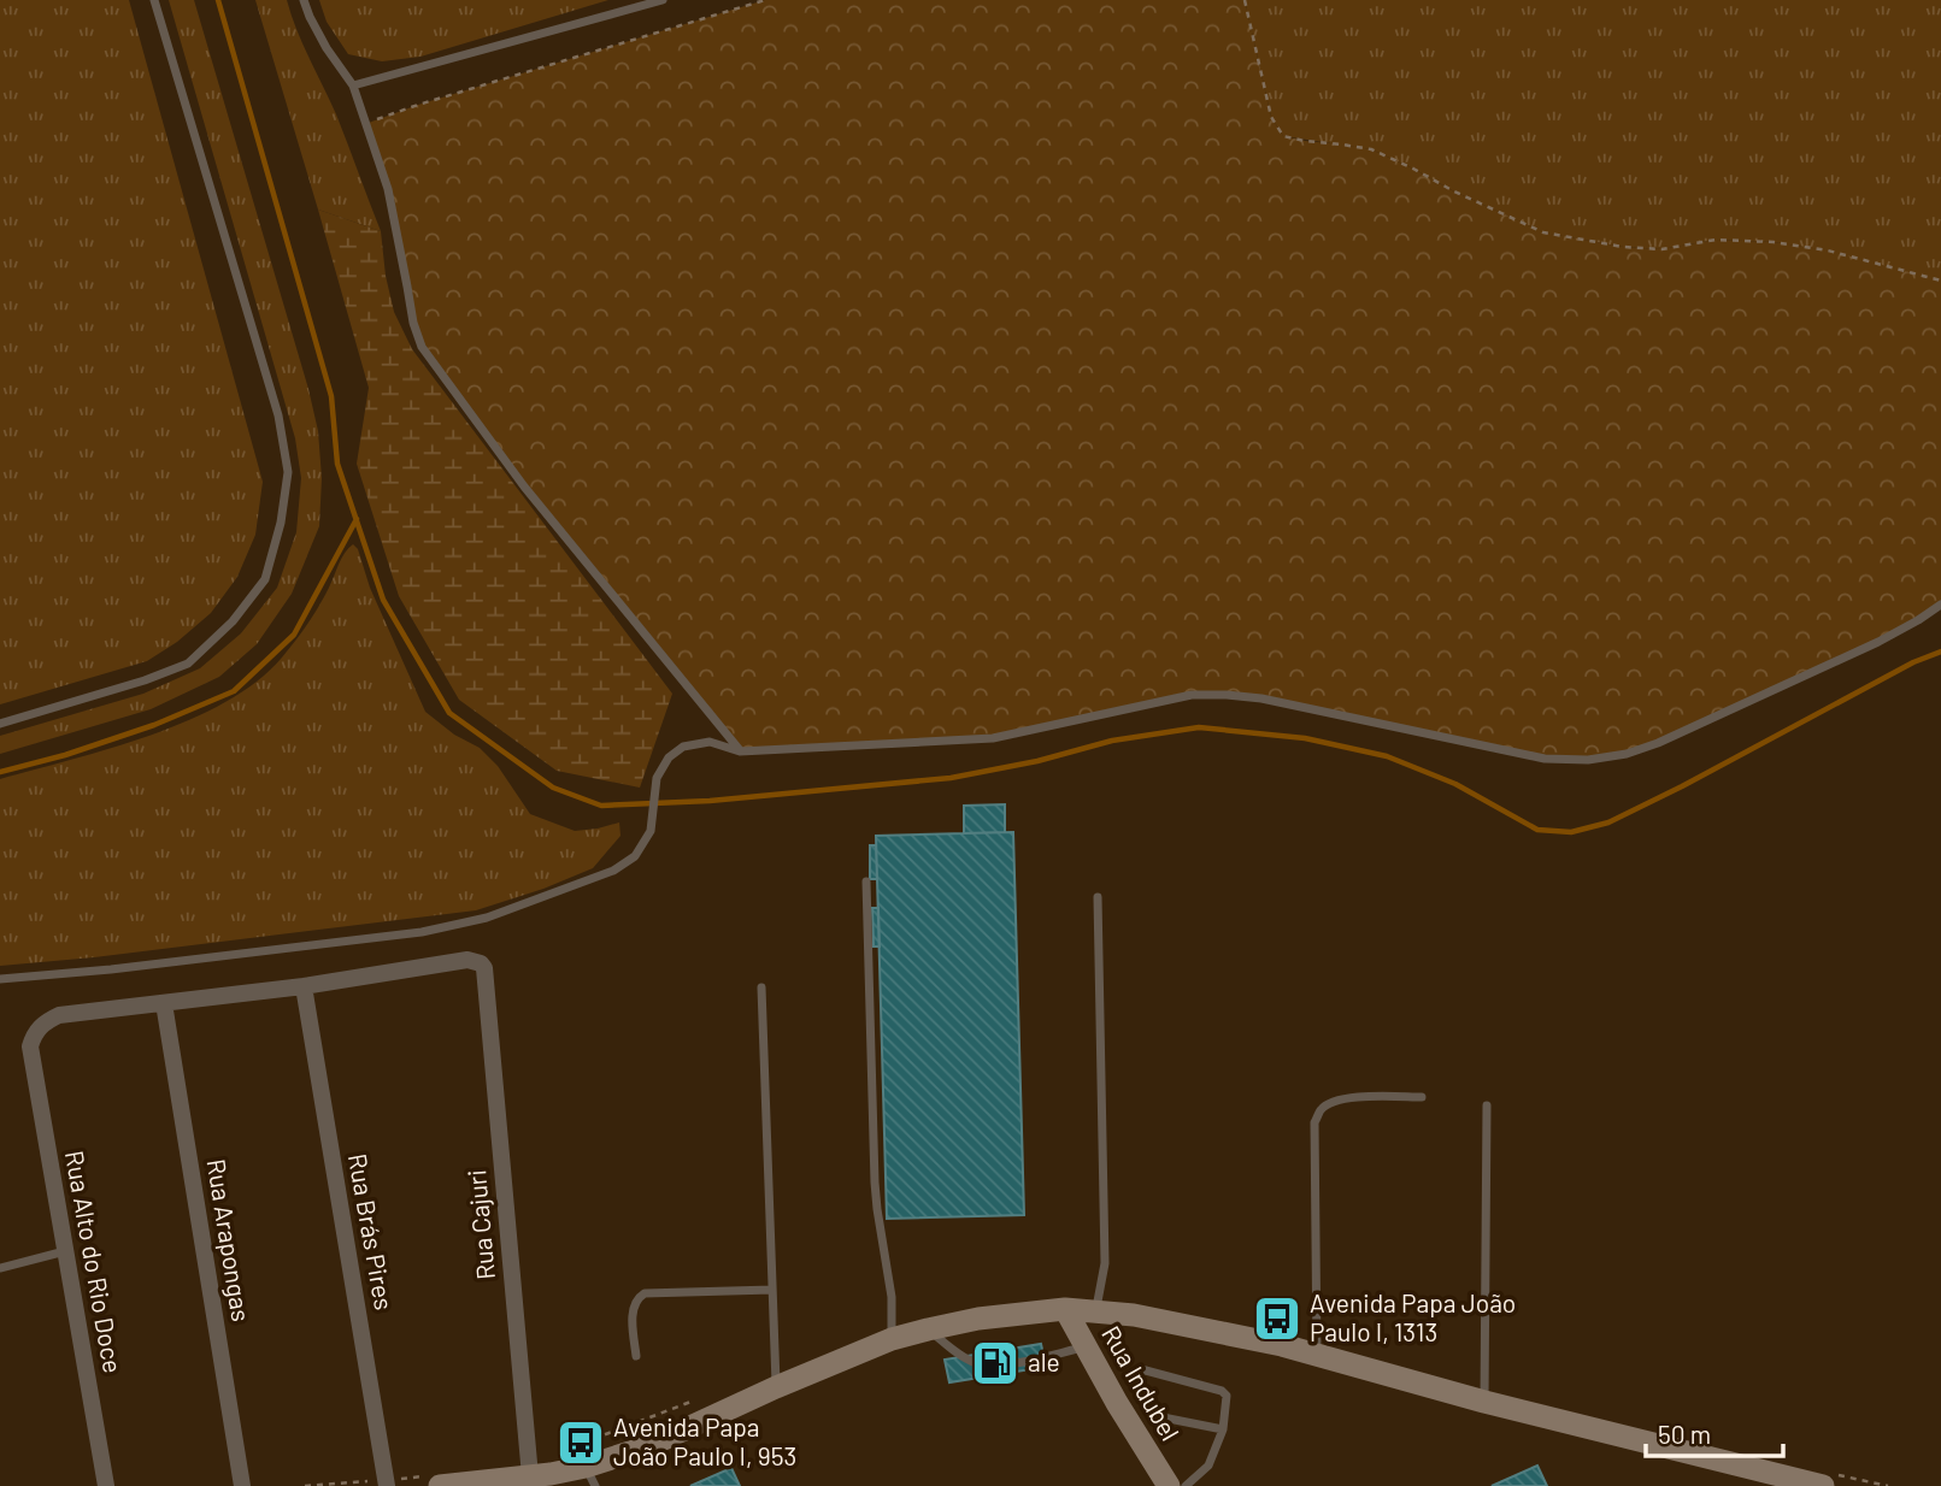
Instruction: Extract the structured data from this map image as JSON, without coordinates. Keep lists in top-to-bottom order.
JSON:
{
  "streets": {
    "main road": ["Rua Indubel"],
    "street": [
      "Rua Cajuri",
      "Rua Brás Pires",
      "Rua Arapongas",
      "Rua Alto do Rio Doce"
    ]
  },
  "crossings": [
    ["Rua Cajuri", "Rua Brás Pires"],
    ["Rua Arapongas", "Rua Alto do Rio Doce"]
  ],
  "places": {
    "bus stop": ["Avenida Papa João Paulo I, 1313", "Avenida Papa João Paulo I, 953"],
    "fuel station": ["ale"]
  },
  "scale_bar": "50 m"
}
